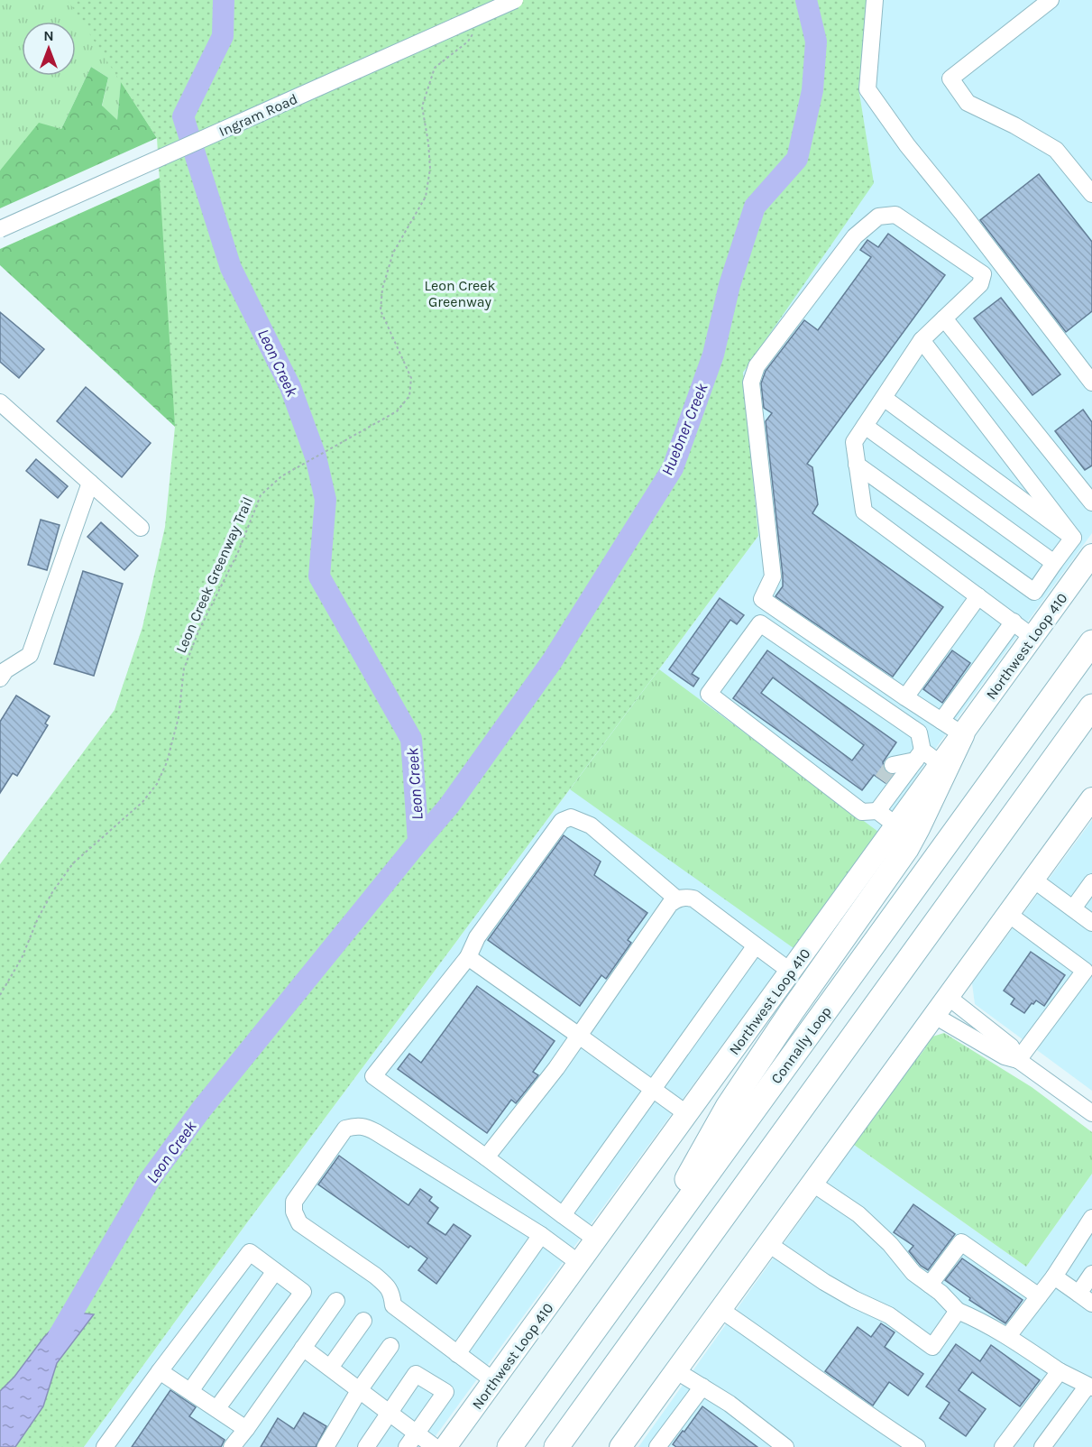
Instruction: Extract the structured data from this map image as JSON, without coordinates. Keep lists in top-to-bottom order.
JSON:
{
  "streets": {
    "highway": ["Connally Loop"],
    "main road": ["Northwest Loop 410"],
    "street": ["Ingram Road"],
    "path": ["Leon Creek Greenway Trail"]
  },
  "water": ["Leon Creek", "Huebner Creek"],
  "parks": ["Leon Creek Greenway"],
  "north": "top"
}
